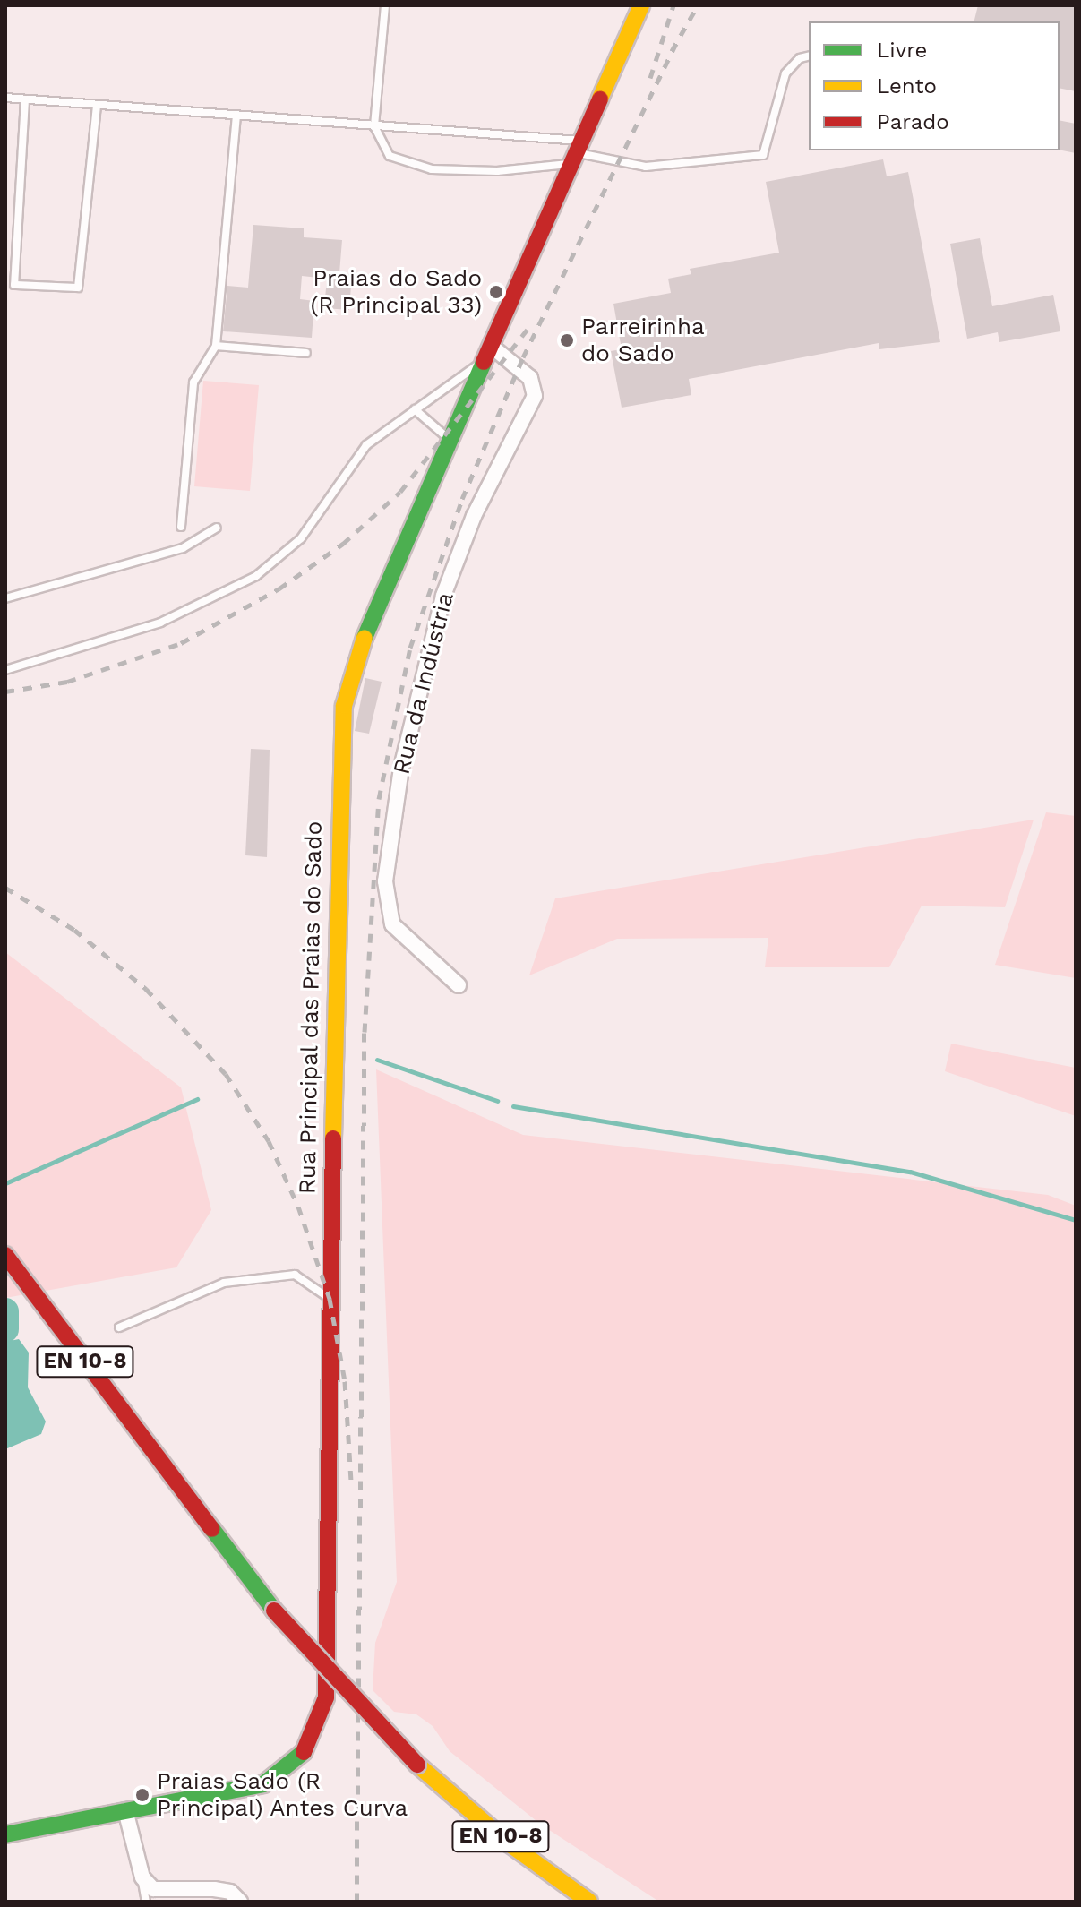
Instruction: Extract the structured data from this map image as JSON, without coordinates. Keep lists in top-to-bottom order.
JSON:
{
  "streets": {
    "street": ["Rua da Indústria", "Rua Principal das Praias do Sado", "EN 10-8"]
  },
  "crossings": [
    ["Rua da Indústria", "Rua Principal das Praias do Sado"]
  ],
  "places": ["Praias do Sado (R Principal 33)", "Parreirinha do Sado", "Praias Sado (R Principal) Antes Curva"],
  "legend": ["Livre", "Lento", "Parado"]
}
